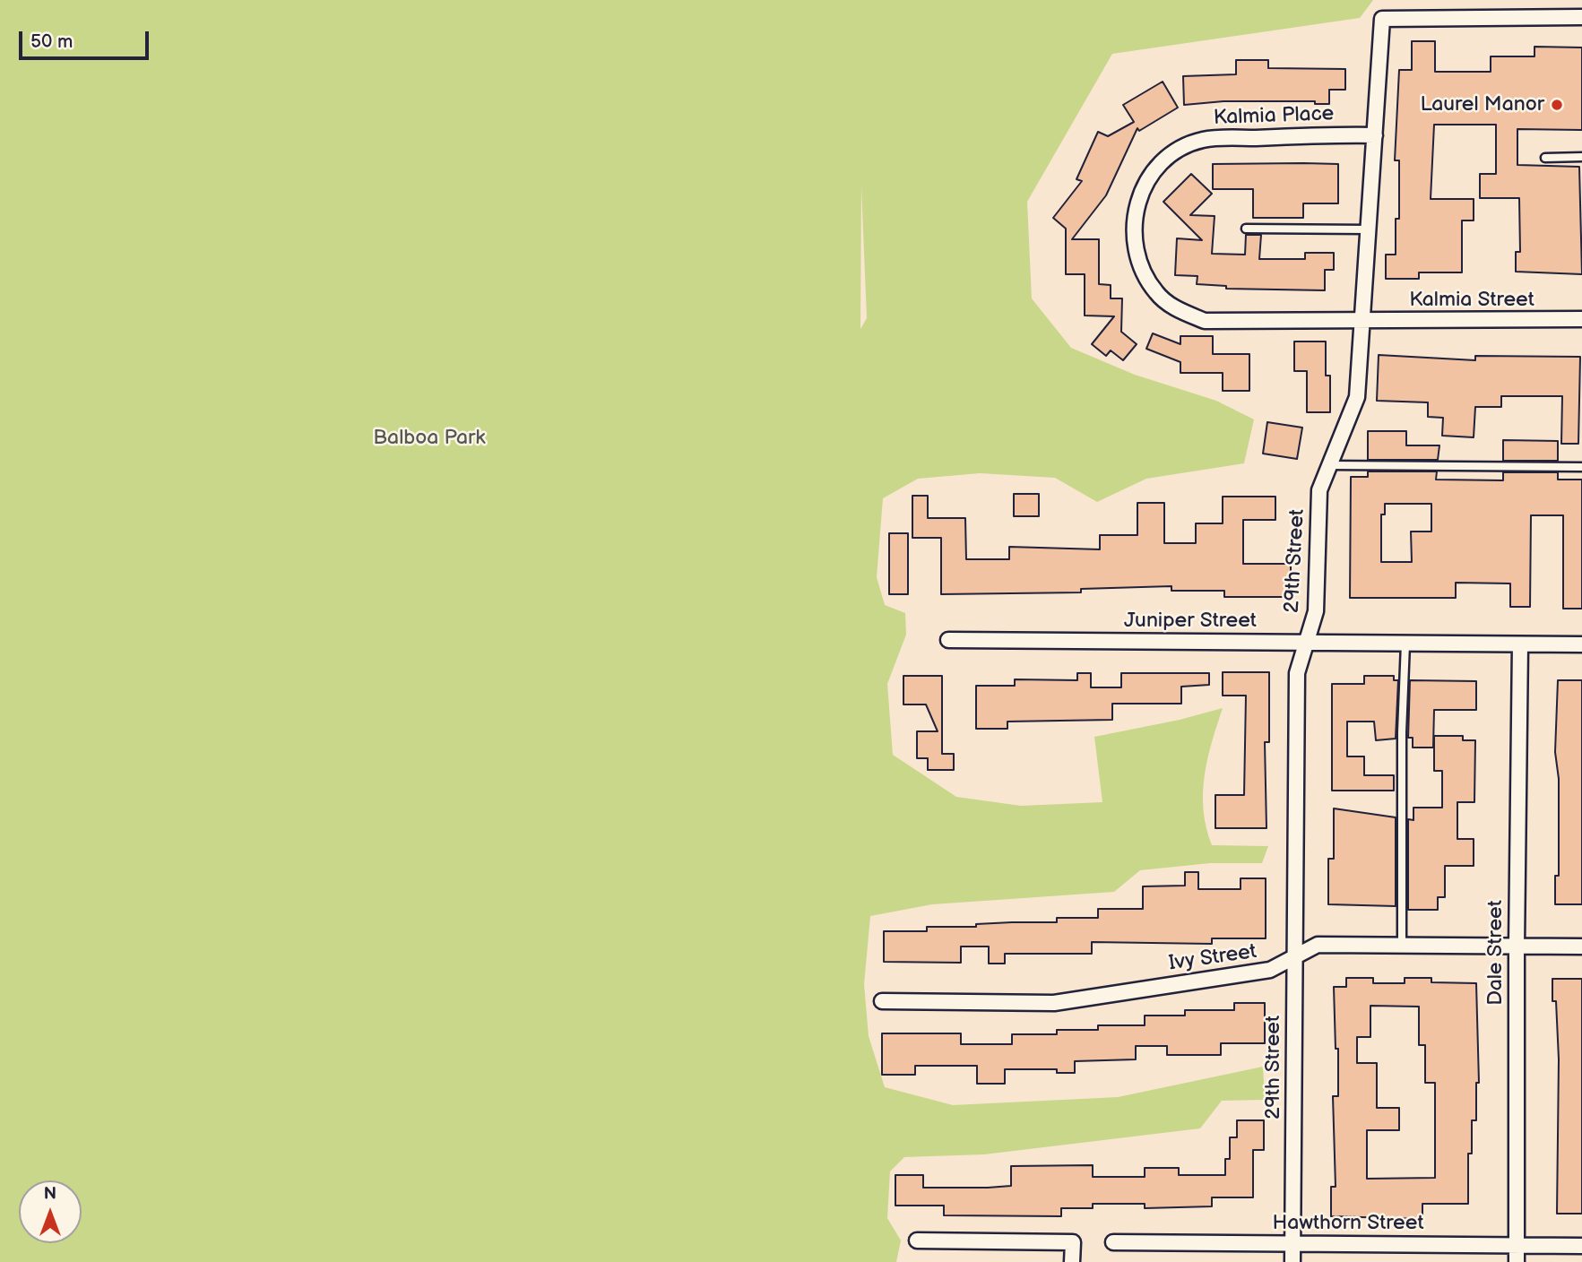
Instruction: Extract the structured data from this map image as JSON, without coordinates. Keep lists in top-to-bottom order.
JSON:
{
  "streets": {
    "street": [
      "Kalmia Place",
      "Kalmia Street",
      "29th Street",
      "Juniper Street",
      "Dale Street",
      "Ivy Street",
      "Hawthorn Street"
    ]
  },
  "crossings": [
    ["Kalmia Place", "Kalmia Street"],
    ["Kalmia Place", "29th Street"],
    ["Kalmia Street", "29th Street"],
    ["29th Street", "Juniper Street"],
    ["29th Street", "Ivy Street"],
    ["29th Street", "Hawthorn Street"],
    ["Juniper Street", "Dale Street"],
    ["Dale Street", "Ivy Street"],
    ["Dale Street", "Hawthorn Street"]
  ],
  "parks": ["Balboa Park"],
  "places": ["Laurel Manor"],
  "scale_bar": "50 m",
  "north": "top"
}
